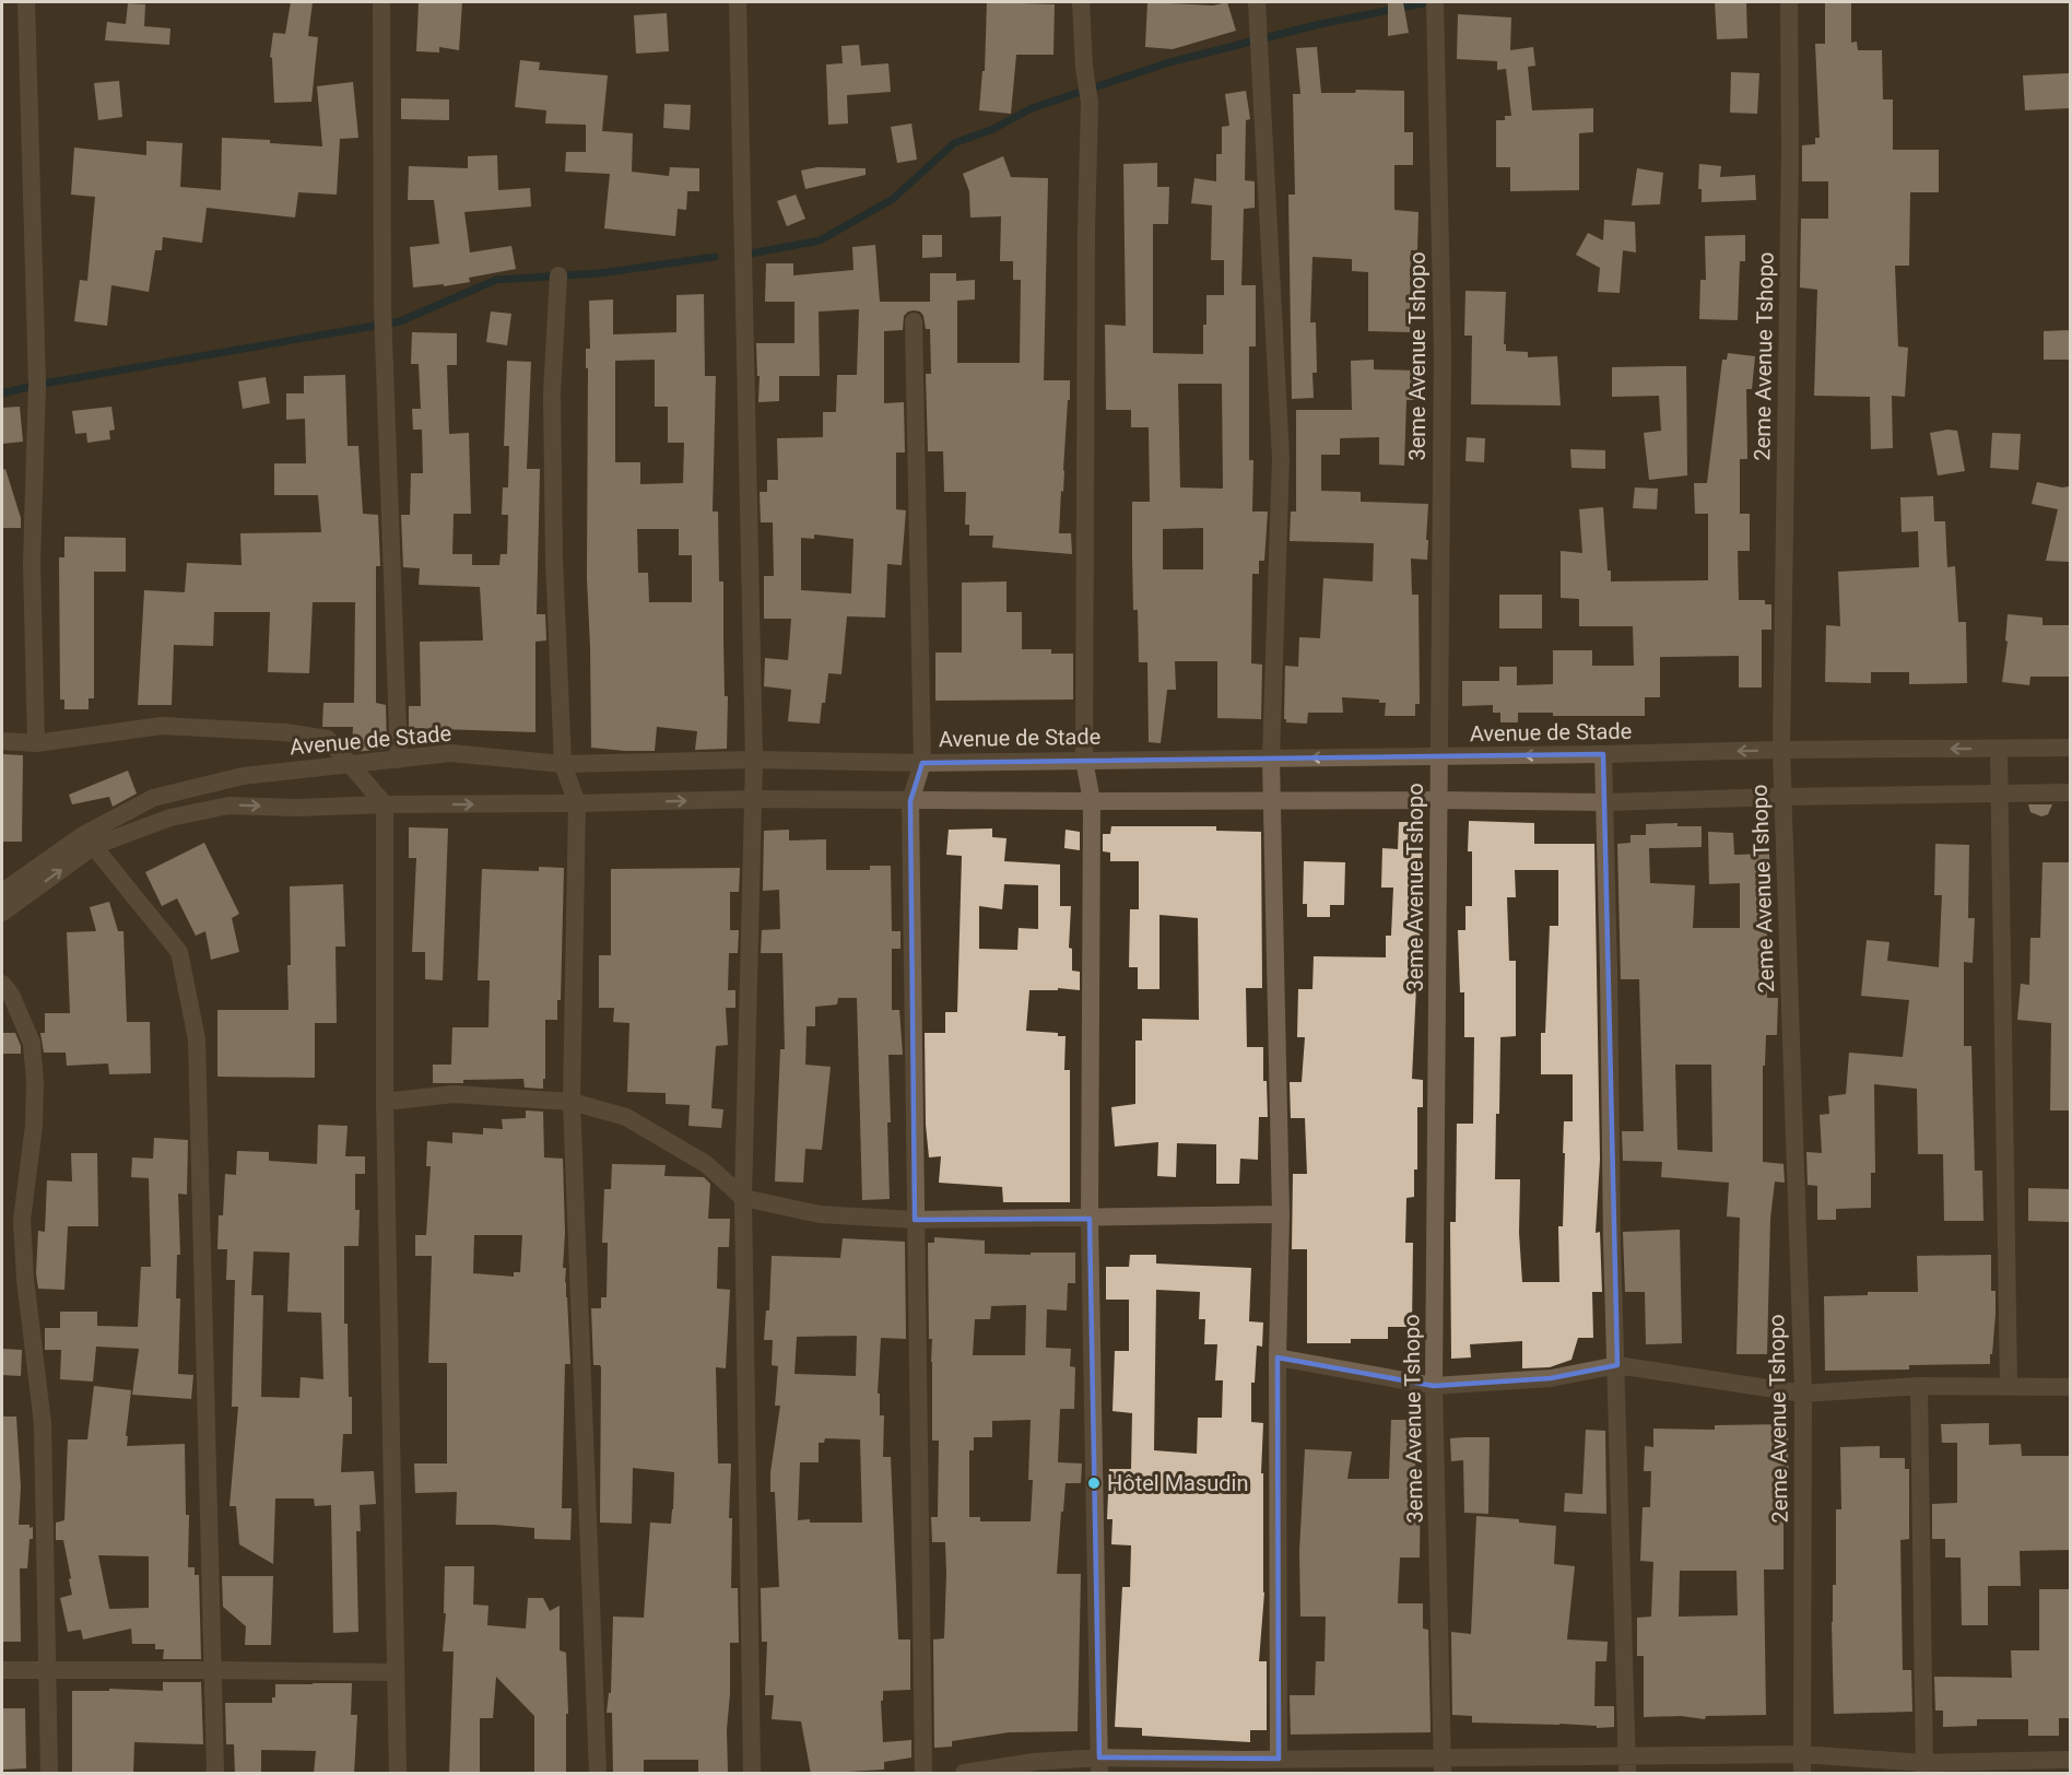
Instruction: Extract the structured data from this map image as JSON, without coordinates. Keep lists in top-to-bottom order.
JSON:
{
  "streets": {
    "street": ["3eme Avenue Tshopo", "2eme Avenue Tshopo", "Avenue de Stade"]
  },
  "crossings": [
    ["3eme Avenue Tshopo", "Avenue de Stade"],
    ["2eme Avenue Tshopo", "Avenue de Stade"]
  ],
  "places": ["Hôtel Masudin"]
}
